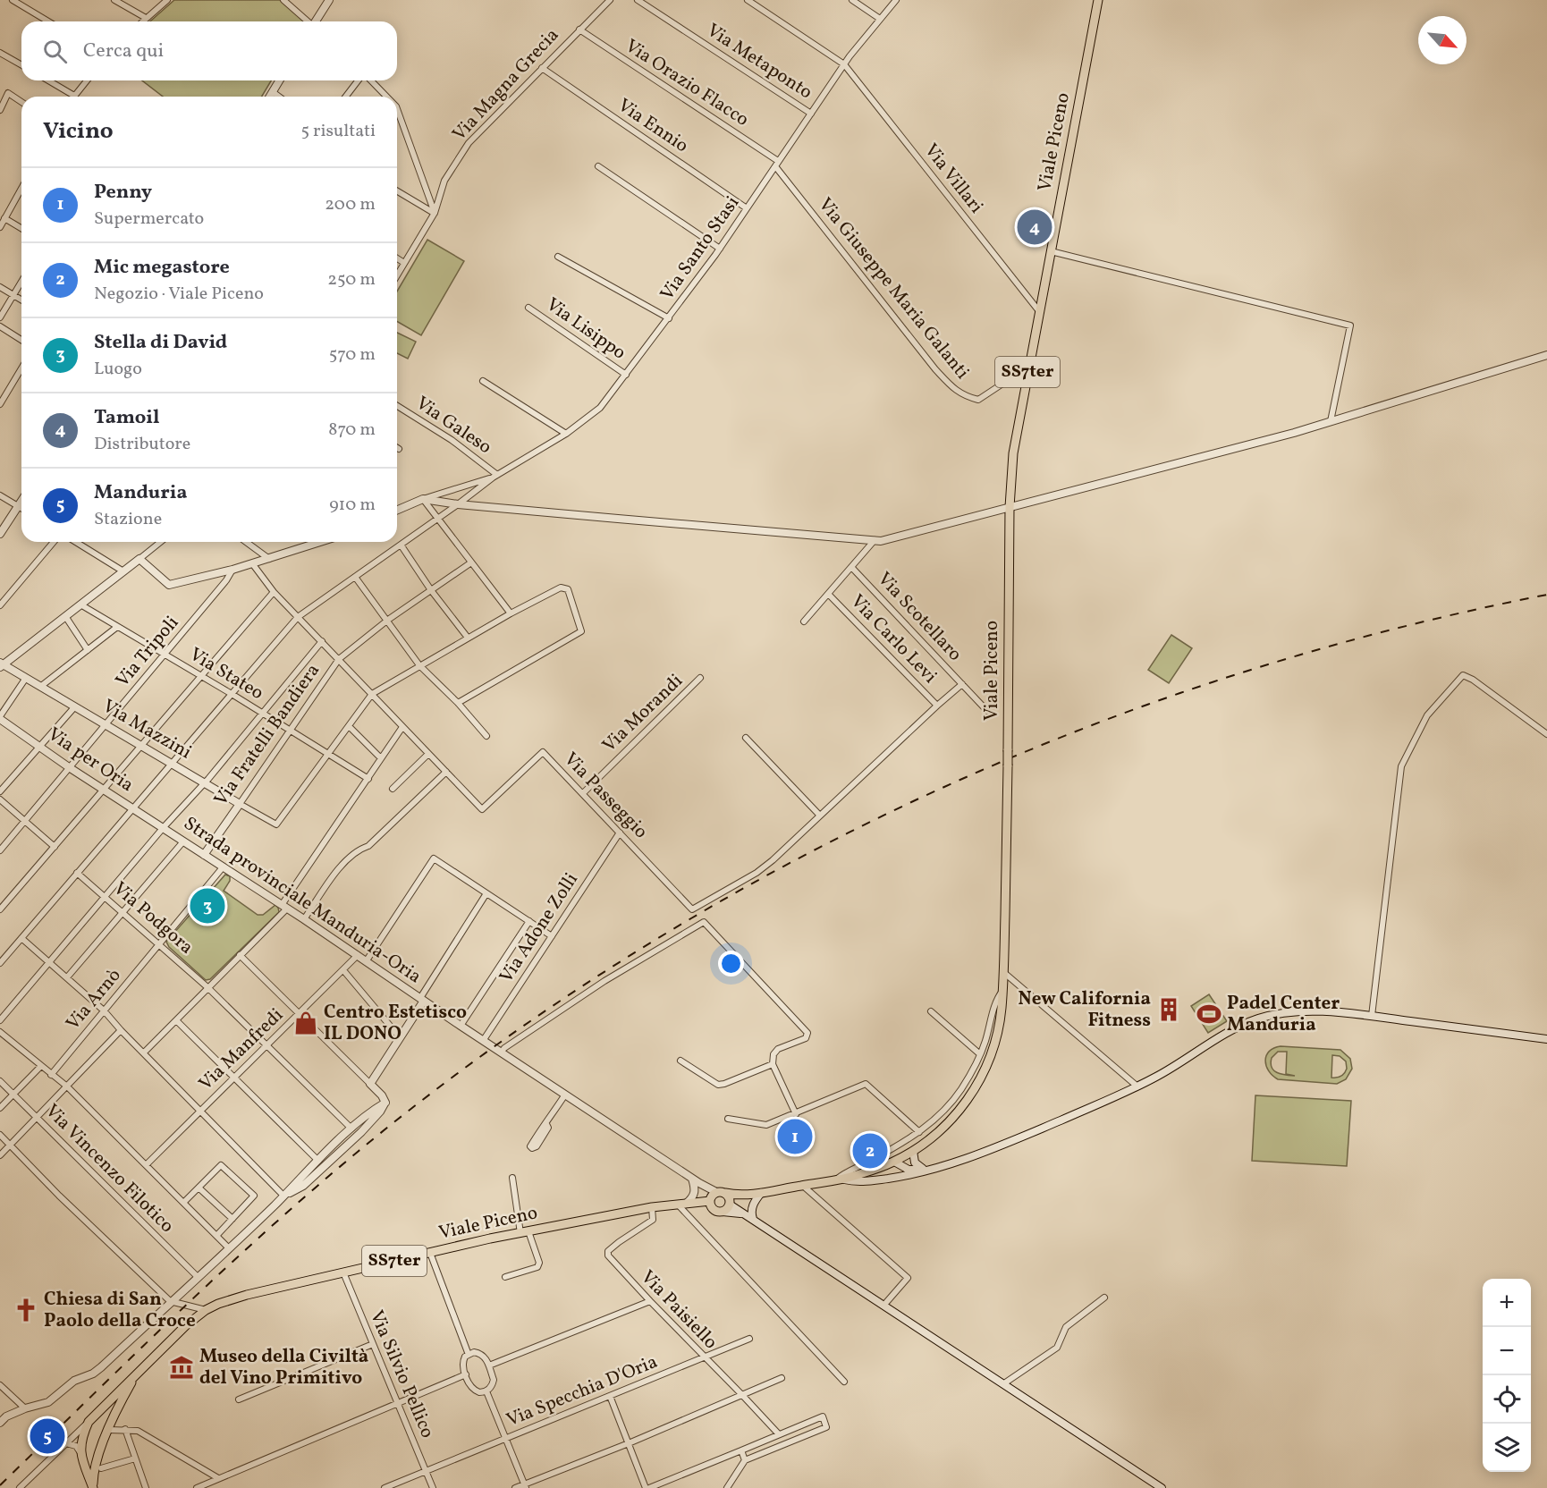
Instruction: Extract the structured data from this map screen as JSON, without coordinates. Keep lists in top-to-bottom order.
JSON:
{
  "streets": {
    "main road": ["Viale Piceno", "SS7ter"],
    "street": [
      "Via Metaponto",
      "Via Orazio Flacco",
      "Via Magna Grecia",
      "Via Ennio",
      "Via Villari",
      "Via Santo Stasi",
      "Via Giuseppe Maria Galanti",
      "Via Lisippo",
      "Via Galeso",
      "Via Scotellaro",
      "Via Carlo Levi",
      "Via Tripoli",
      "Via Stateo",
      "Via Morandi",
      "Via Mazzini",
      "Via Fratelli Bandiera",
      "Via per Oria",
      "Via Passeggio",
      "Strada provinciale Manduria-Oria",
      "Via Podgora",
      "Via Adone Zolli",
      "Via Arnò",
      "Via Manfredi",
      "Via Vincenzo Filotico",
      "Via Paisiello",
      "Via Silvio Pellico",
      "Via Specchia D'Oria"
    ]
  },
  "crossings": [
    ["Via Metaponto", "Via Santo Stasi"],
    ["Via Orazio Flacco", "Via Magna Grecia"],
    ["Via Orazio Flacco", "Via Santo Stasi"],
    ["Via Orazio Flacco", "Via Giuseppe Maria Galanti"],
    ["Via Magna Grecia", "Via Ennio"],
    ["Via Ennio", "Via Santo Stasi"],
    ["Viale Piceno", "Via Villari"],
    ["Viale Piceno", "Via Giuseppe Maria Galanti"],
    ["Viale Piceno", "SS7ter"],
    ["Viale Piceno", "Strada provinciale Manduria-Oria"],
    ["Viale Piceno", "Via Paisiello"],
    ["Viale Piceno", "Via Silvio Pellico"],
    ["Via Villari", "Via Santo Stasi"],
    ["Via Santo Stasi", "Via Giuseppe Maria Galanti"],
    ["Via Santo Stasi", "Via Lisippo"],
    ["Via Santo Stasi", "Via Galeso"],
    ["Via Santo Stasi", "Via Stateo"],
    ["Via Santo Stasi", "Via Mazzini"],
    ["Via Santo Stasi", "Via per Oria"],
    ["Via Santo Stasi", "Via Passeggio"],
    ["Via Santo Stasi", "Via Podgora"],
    ["Via Scotellaro", "Via Passeggio"],
    ["Via Carlo Levi", "Via Passeggio"],
    ["Via Tripoli", "Via Stateo"],
    ["Via Tripoli", "Via Mazzini"],
    ["Via Tripoli", "Via per Oria"],
    ["Via Stateo", "Via Mazzini"],
    ["Via Stateo", "Via Fratelli Bandiera"],
    ["Via Morandi", "Via Passeggio"],
    ["Via Mazzini", "Via Fratelli Bandiera"],
    ["Via Fratelli Bandiera", "Via Passeggio"],
    ["Via Fratelli Bandiera", "Strada provinciale Manduria-Oria"],
    ["Via per Oria", "Strada provinciale Manduria-Oria"],
    ["Via Passeggio", "Via Adone Zolli"],
    ["Strada provinciale Manduria-Oria", "Via Adone Zolli"],
    ["Strada provinciale Manduria-Oria", "Via Arnò"],
    ["Strada provinciale Manduria-Oria", "Via Manfredi"],
    ["Via Podgora", "Via Arnò"],
    ["Via Podgora", "Via Manfredi"],
    ["Via Paisiello", "Via Specchia D'Oria"],
    ["Via Silvio Pellico", "Via Specchia D'Oria"]
  ],
  "places": {
    "building": ["New California Fitness"],
    "sports": ["Padel Center Manduria"],
    "shop": ["Centro Estetisco IL DONO"],
    "church": ["Chiesa di San Paolo della Croce"],
    "museum": ["Museo della Civiltà del Vino Primitivo"]
  },
  "north": "bottom right",
  "page": {
    "search": "Cerca qui",
    "heading": ["Vicino", "5 risultati"],
    "list": [
      {
        "mark": "1",
        "name": "Penny",
        "note": "Supermercato",
        "value": "200 m"
      },
      {
        "mark": "2",
        "name": "Mic megastore",
        "note": "Negozio · Viale Piceno",
        "value": "250 m"
      },
      {
        "mark": "3",
        "name": "Stella di David",
        "note": "Luogo",
        "value": "570 m"
      },
      {
        "mark": "4",
        "name": "Tamoil",
        "note": "Distributore",
        "value": "870 m"
      },
      {
        "mark": "5",
        "name": "Manduria",
        "note": "Stazione",
        "value": "910 m"
      }
    ],
    "pins": [
      "4",
      "3",
      "1",
      "2",
      "5"
    ],
    "map_buttons": ["+", "−"]
  }
}
